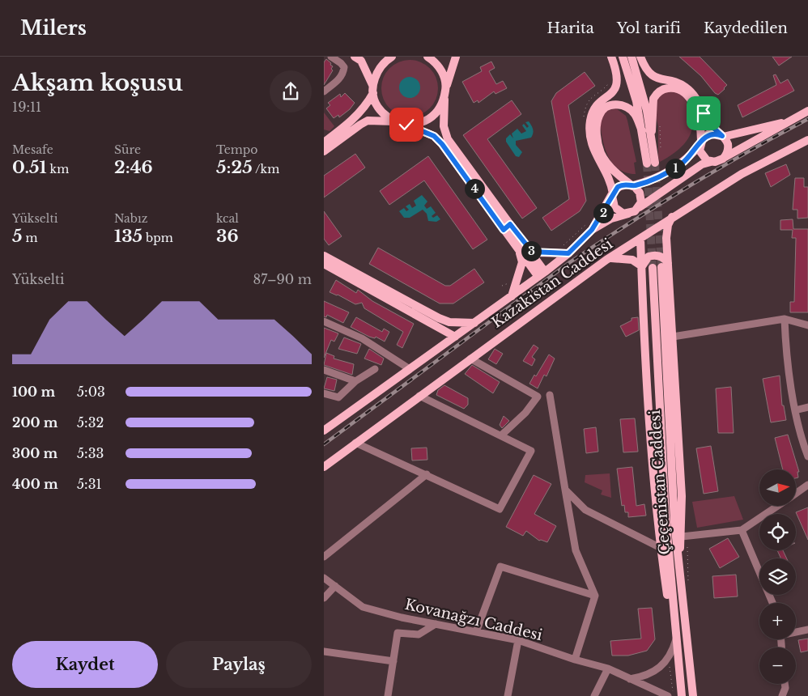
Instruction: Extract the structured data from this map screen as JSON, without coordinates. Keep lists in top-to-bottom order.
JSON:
{
  "streets": {
    "main road": ["Kazakistan Caddesi", "Çeçenistan Caddesi"],
    "street": ["Kovanağzı Caddesi"]
  },
  "north": "right",
  "page": {
    "header": "Milers",
    "nav": ["Harita", "Yol tarifi", "Kaydedilen"],
    "heading": ["Akşam koşusu", "19:11"],
    "stats": [
      ["Mesafe", "0.51 km"],
      ["Süre", "2:46"],
      ["Tempo", "5:25 /km"],
      ["Yükselti", "5 m"],
      ["Nabız", "135 bpm"],
      ["kcal", "36"]
    ],
    "pins": [
      "1",
      "4",
      "2",
      "3"
    ],
    "chart": ["Yükselti", "87–90 m"],
    "list": [
      {
        "name": "100 m",
        "note": "5:03"
      },
      {
        "name": "200 m",
        "note": "5:32"
      },
      {
        "name": "300 m",
        "note": "5:33"
      },
      {
        "name": "400 m",
        "note": "5:31"
      }
    ],
    "map_buttons": ["+", "−"],
    "buttons": ["Kaydet", "Paylaş"]
  }
}
